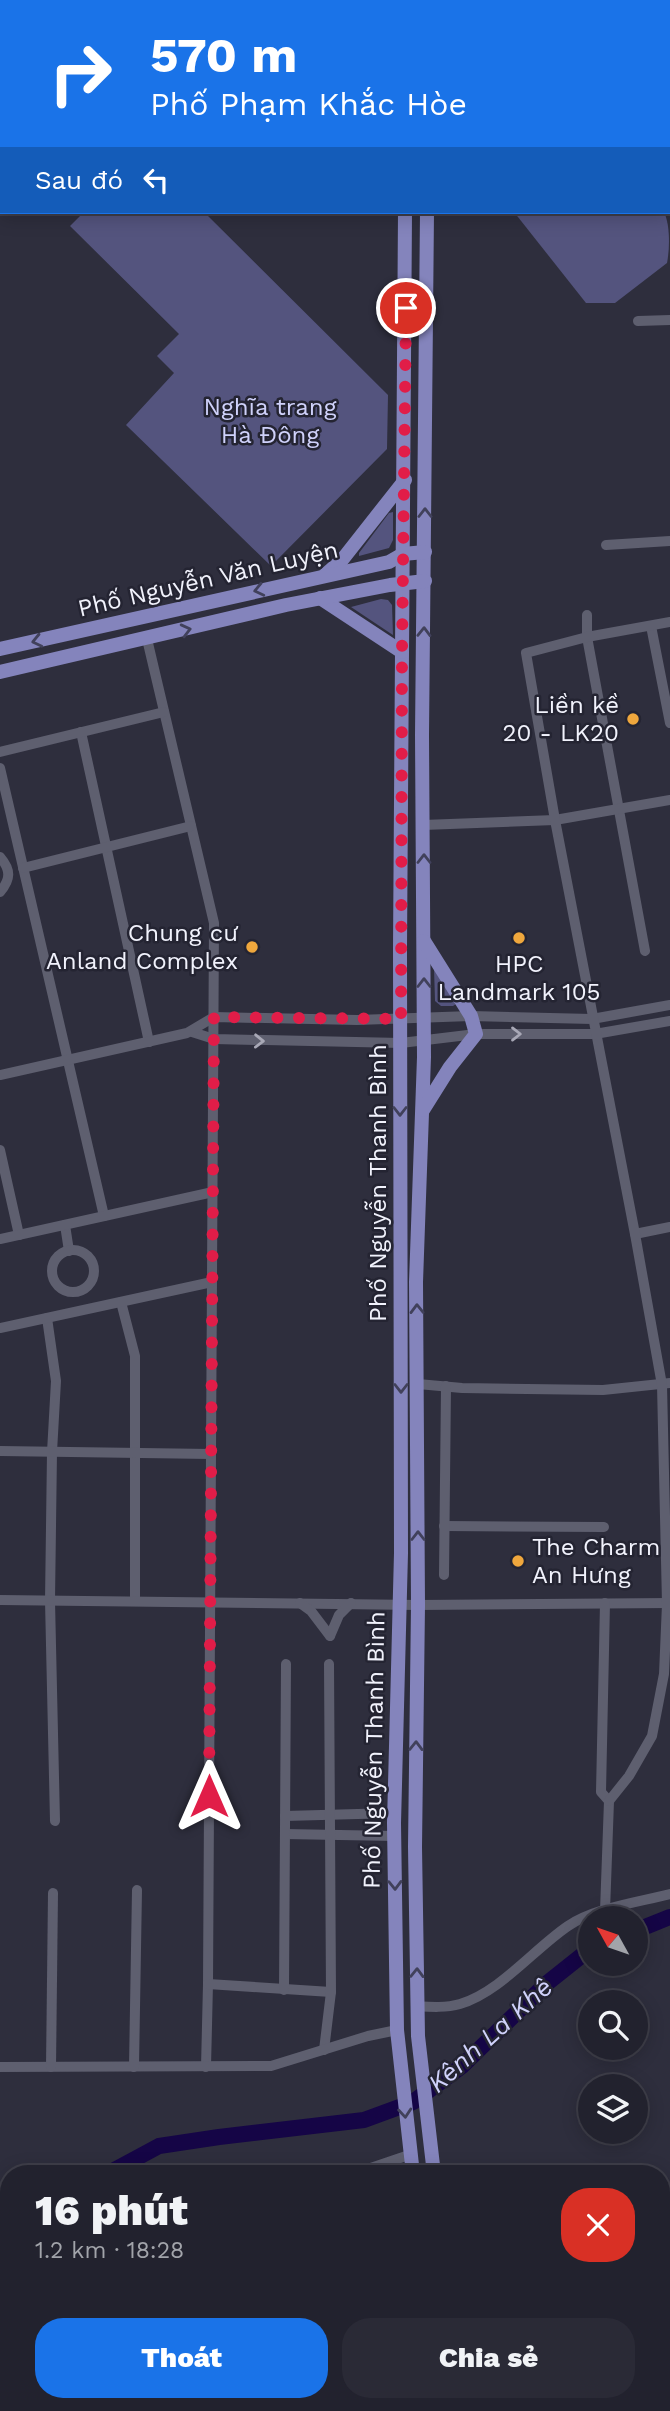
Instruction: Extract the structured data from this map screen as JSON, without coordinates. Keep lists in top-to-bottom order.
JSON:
{
  "streets": {
    "main road": ["Phố Nguyễn Văn Luyện", "Phố Nguyễn Thanh Bình"]
  },
  "crossings": [
    ["Phố Nguyễn Văn Luyện", "Phố Nguyễn Thanh Bình"]
  ],
  "water": ["Kênh La Khê"],
  "parks": ["Nghĩa trang Hà Đông"],
  "places": [
    "Liền kề 20 - LK20",
    "HPC Landmark 105",
    "Chung cư Anland Complex",
    "The Charm An Hưng"
  ],
  "north": "top left",
  "page": {
    "turn": ["570 m", "Phố Phạm Khắc Hòe"],
    "then": "Sau đó",
    "heading": ["16 phút", "1.2 km · 18:28"],
    "buttons": ["Thoát", "Chia sẻ"]
  }
}
